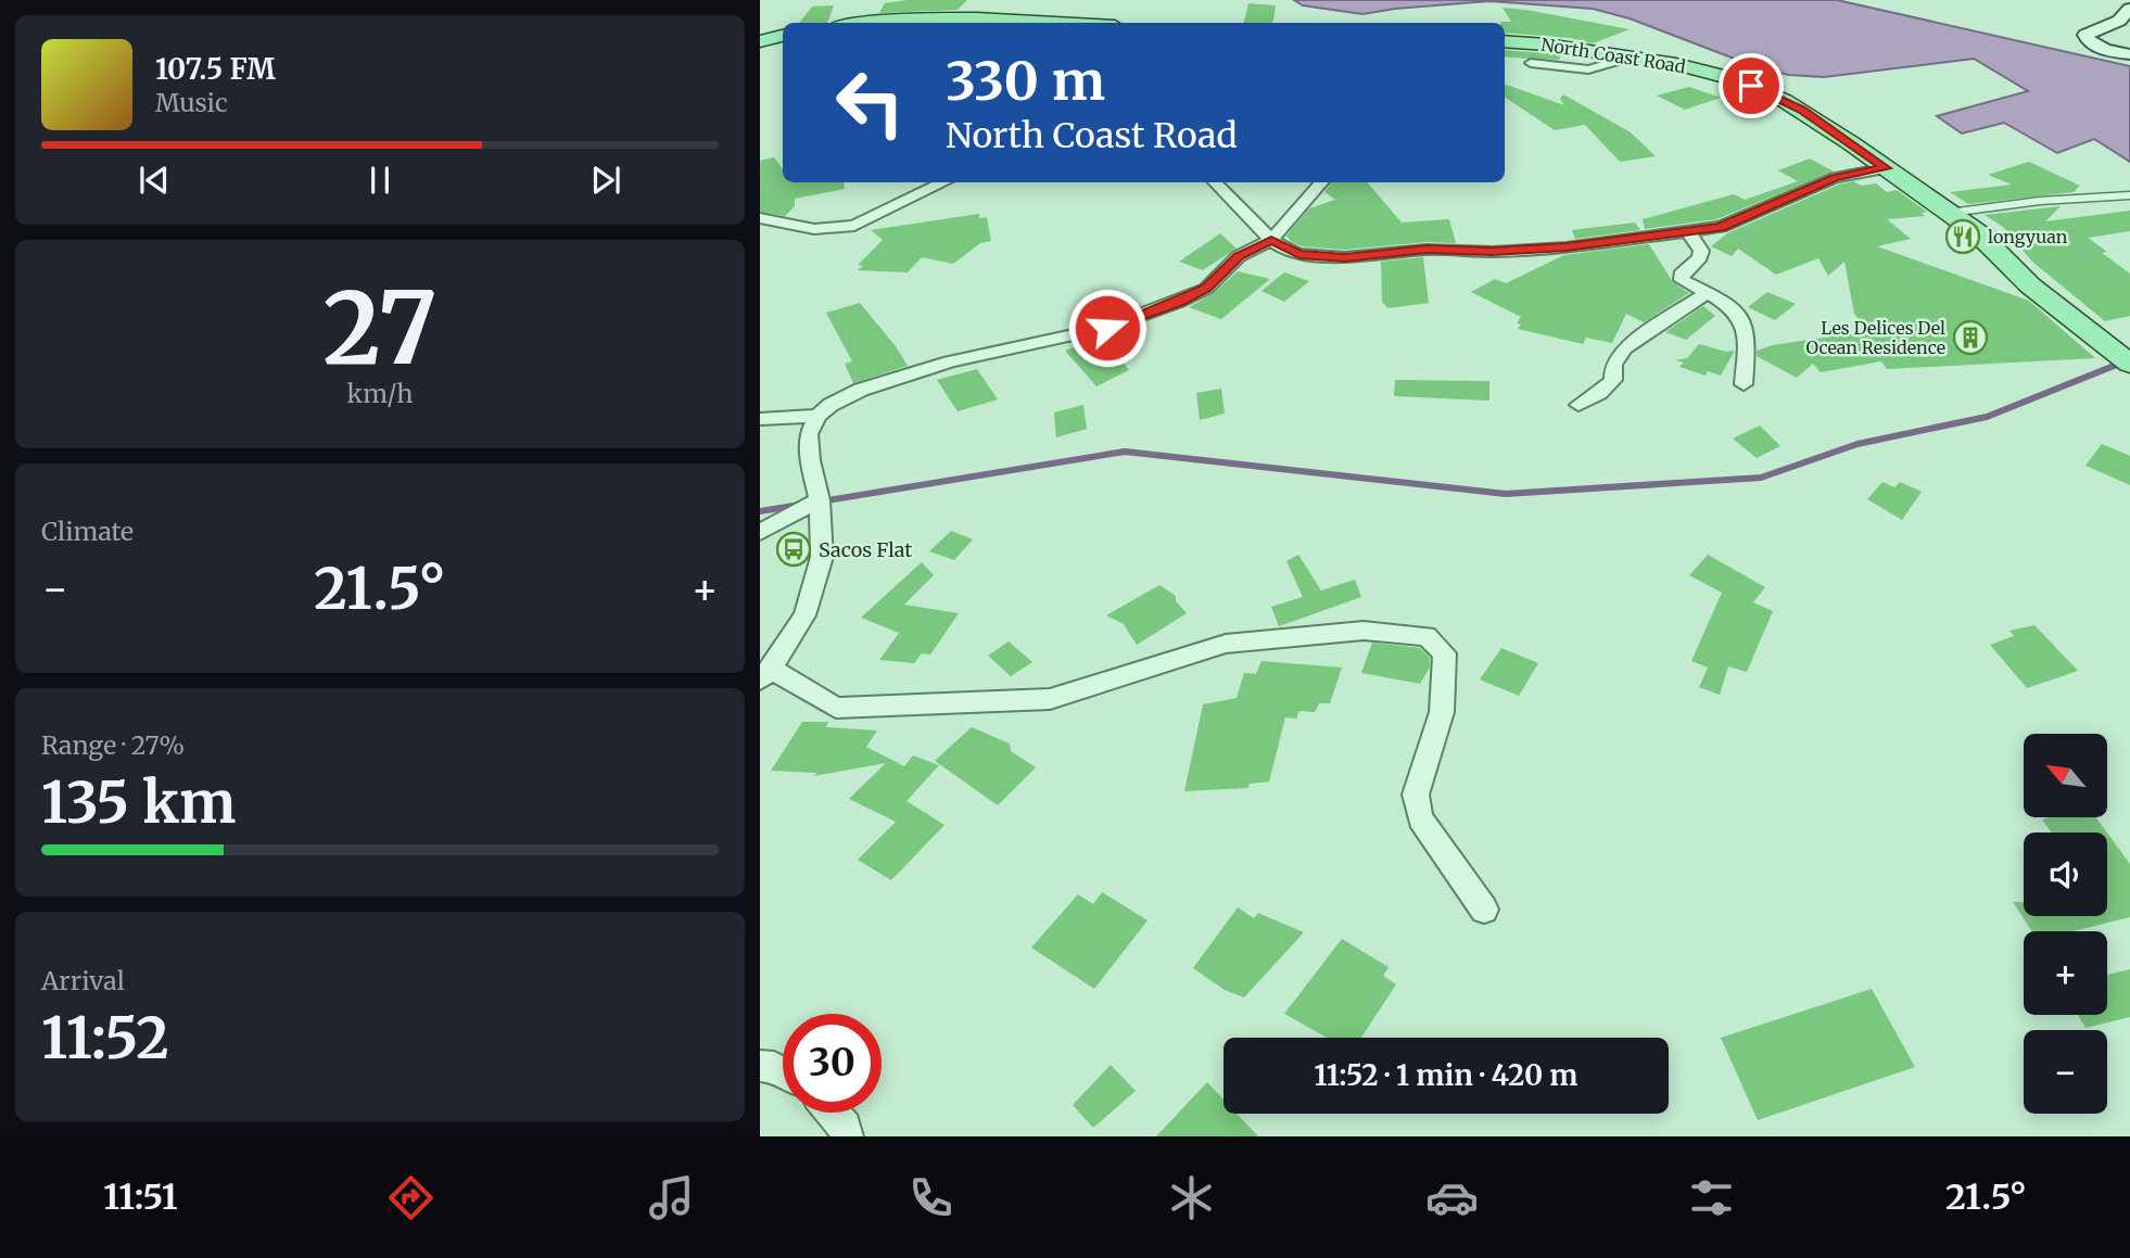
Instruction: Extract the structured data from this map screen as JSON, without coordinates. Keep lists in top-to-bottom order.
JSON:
{
  "streets": {
    "main road": ["North Coast Road"]
  },
  "places": {
    "restaurant": ["longyuan"],
    "building": ["Les Delices Del Ocean Residence"],
    "bus stop": ["Sacos Flat"]
  },
  "north": "top left",
  "page": {
    "turn": ["330 m", "North Coast Road"],
    "song": ["107.5 FM", "Music"],
    "tile": [
      ["27", "km/h"],
      "Climate",
      ["Range · 27%", "135 km"],
      ["Arrival", "11:52"]
    ],
    "heat": ["−", "21.5°", "+"],
    "map_buttons": ["+", "−"],
    "limit": "30",
    "trip": "11:52 · 1 min · 420 m",
    "tabs": ["11:51", "21.5°"]
  }
}
